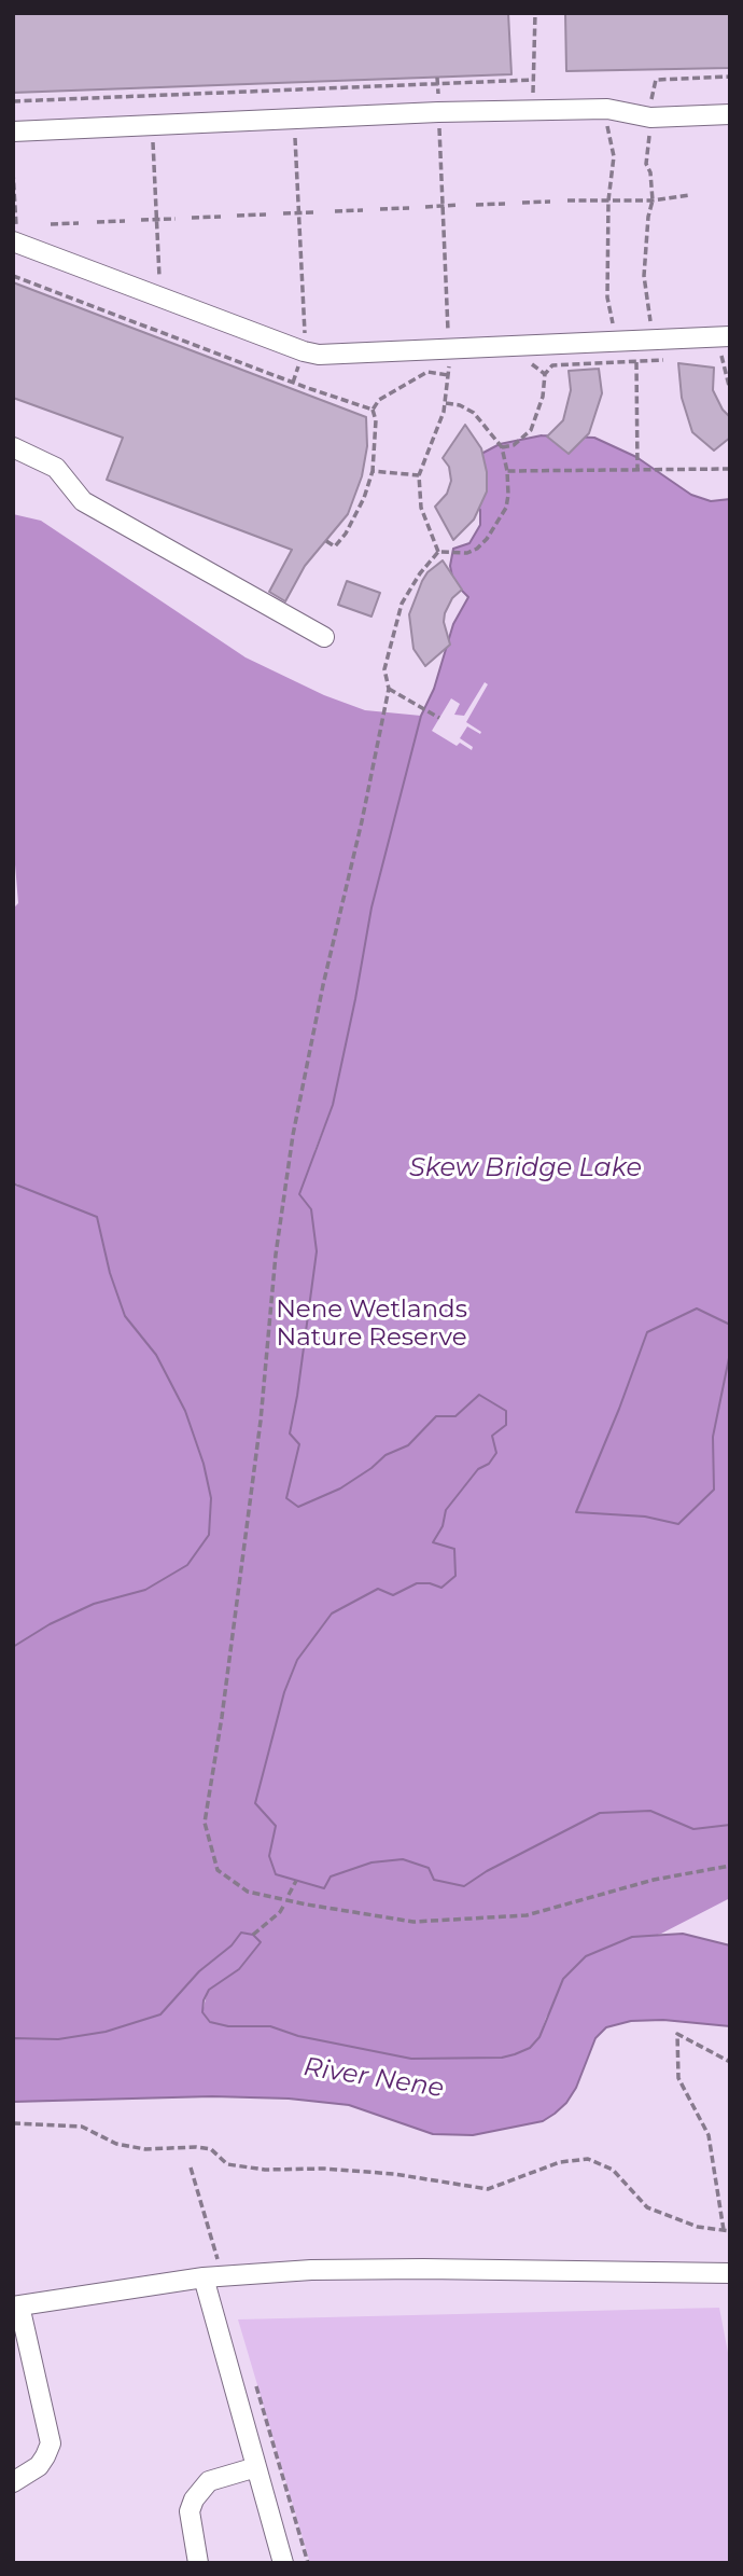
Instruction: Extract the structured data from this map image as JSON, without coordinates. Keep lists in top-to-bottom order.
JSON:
{
  "water": ["Skew Bridge Lake", "River Nene"],
  "parks": ["Nene Wetlands Nature Reserve"]
}
